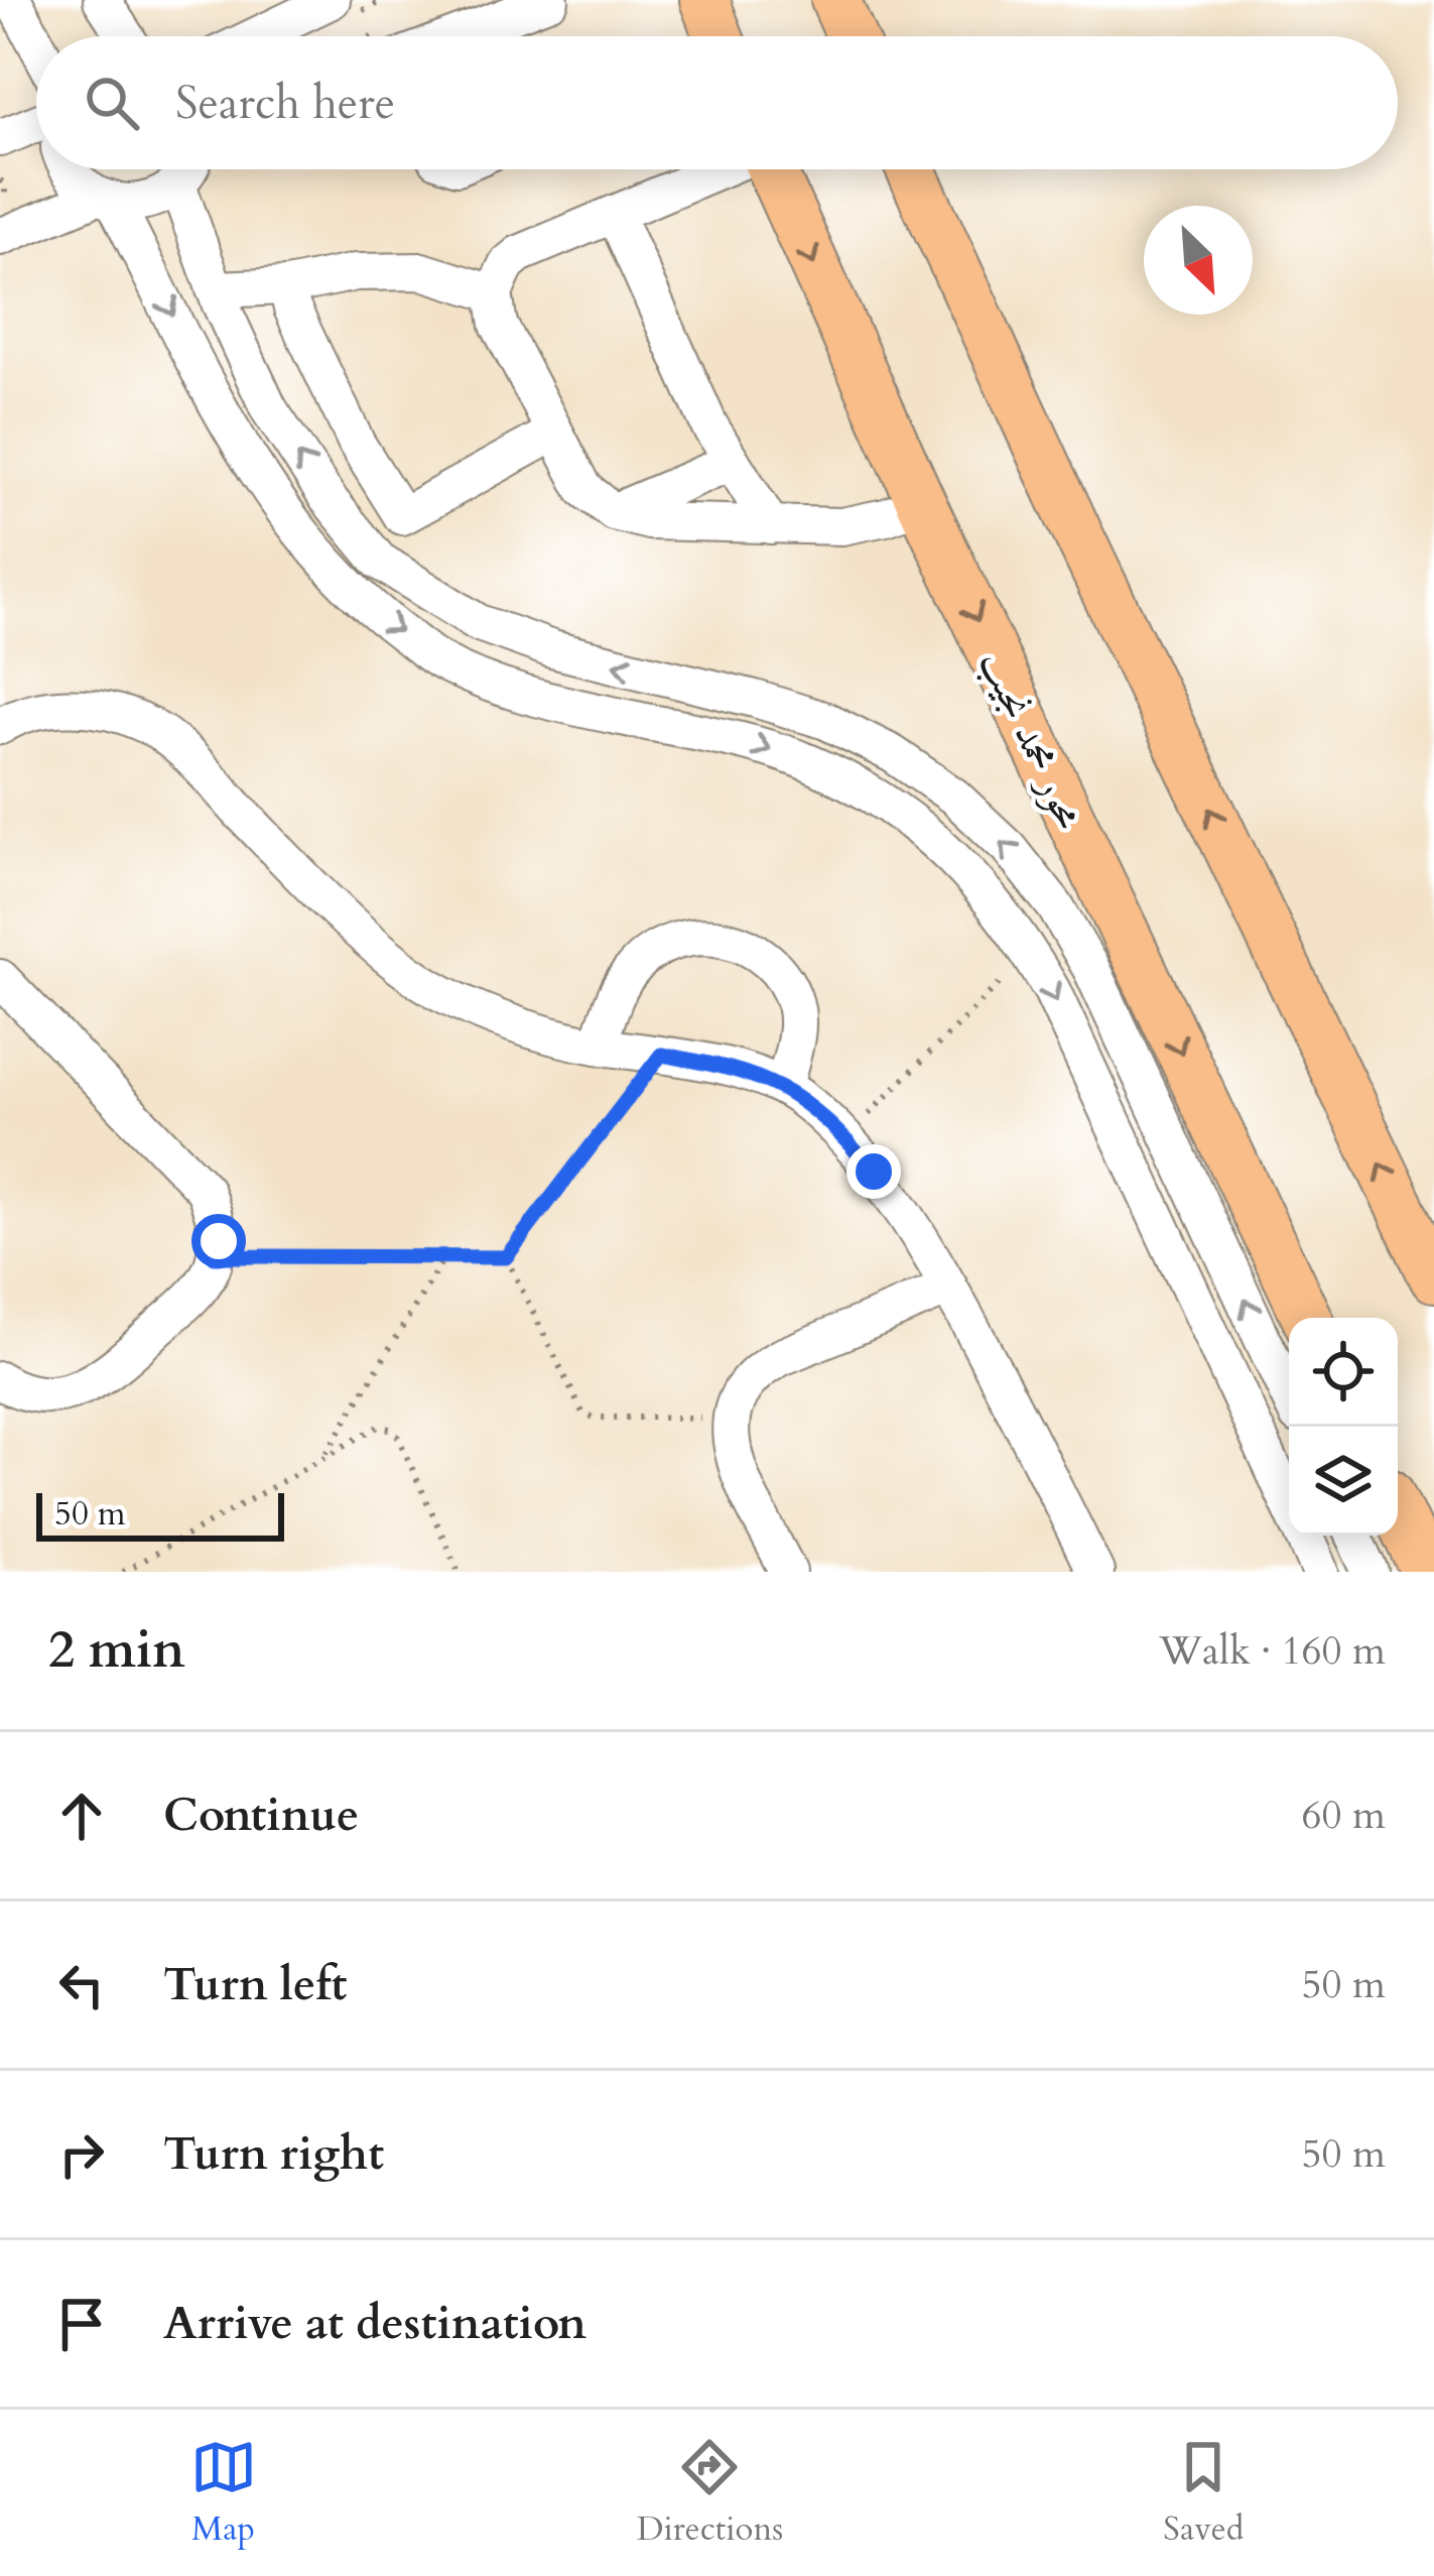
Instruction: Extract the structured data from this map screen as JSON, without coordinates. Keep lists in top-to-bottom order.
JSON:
{
  "streets": {
    "main road": ["محور محمد نجيب"]
  },
  "scale_bar": "50 m",
  "north": "bottom right",
  "page": {
    "search": "Search here",
    "scale": "50 m",
    "heading": ["2 min", "Walk · 160 m"],
    "list": [
      ["Continue", "60 m"],
      ["Turn left", "50 m"],
      ["Turn right", "50 m"],
      "Arrive at destination"
    ],
    "nav": ["Map", "Directions", "Saved"]
  }
}
